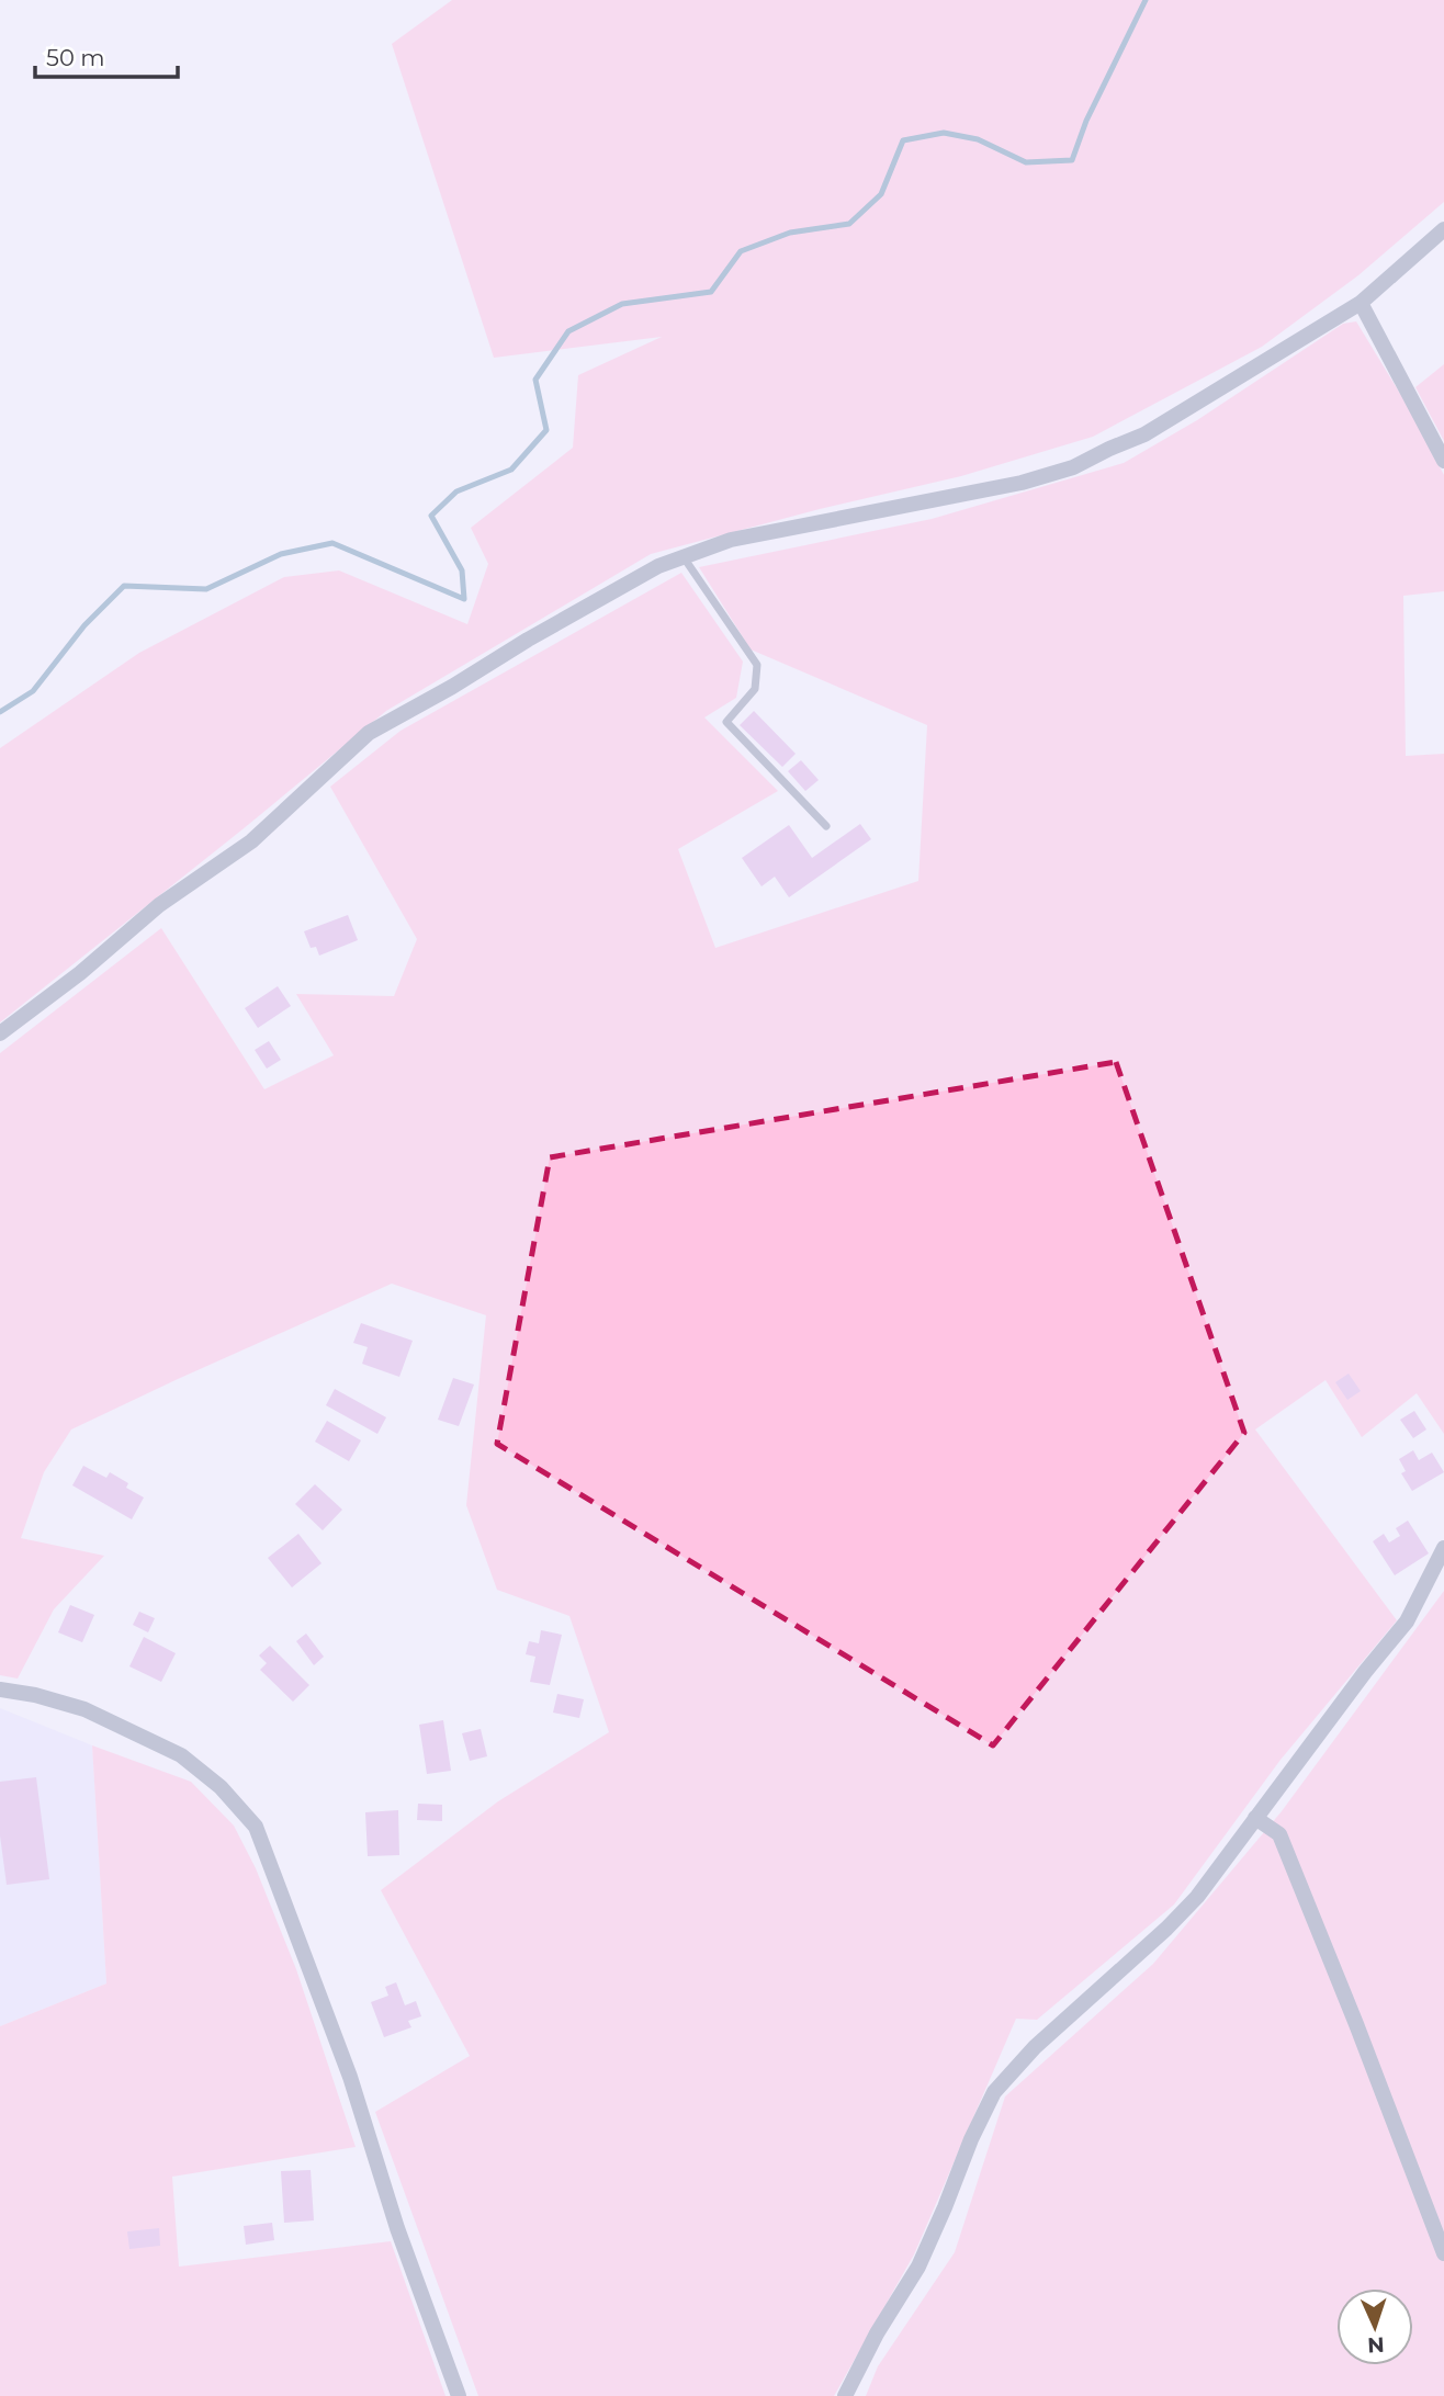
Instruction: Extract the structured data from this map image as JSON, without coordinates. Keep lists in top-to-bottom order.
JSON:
{
  "scale_bar": "50 m",
  "north": "bottom"
}
